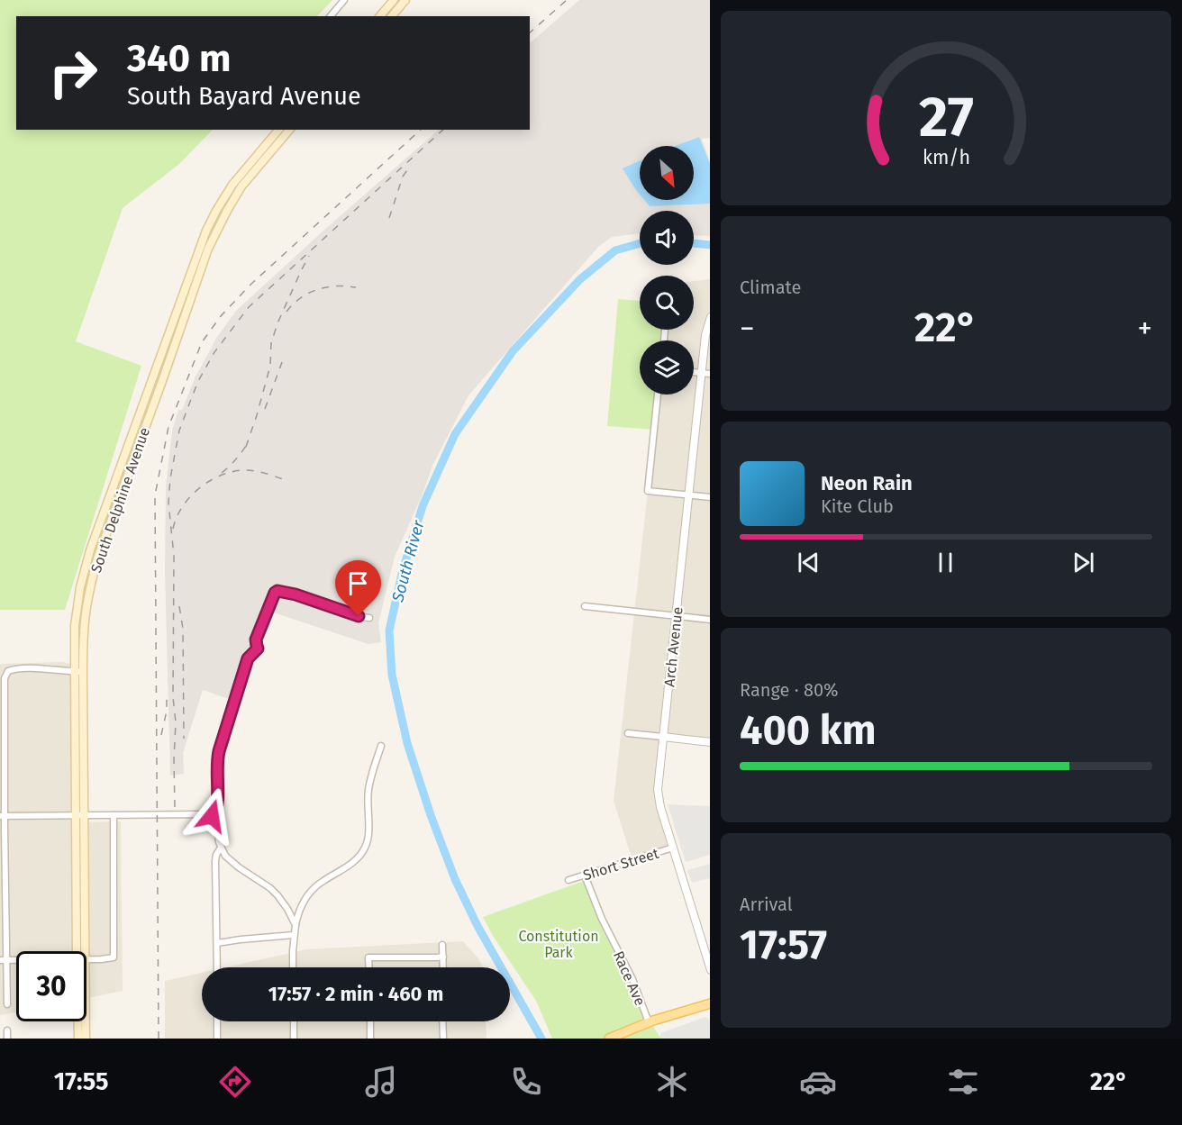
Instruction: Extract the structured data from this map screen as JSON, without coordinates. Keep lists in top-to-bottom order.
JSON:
{
  "streets": {
    "main road": ["South Delphine Avenue"],
    "street": ["Arch Avenue", "Short Street", "Race Ave"]
  },
  "crossings": [
    ["Arch Avenue", "Short Street"],
    ["Short Street", "Race Ave"]
  ],
  "water": ["South River"],
  "parks": ["Constitution Park"],
  "north": "bottom right",
  "page": {
    "turn": ["340 m", "South Bayard Avenue"],
    "tile": [
      "Climate",
      ["Range · 80%", "400 km"],
      ["Arrival", "17:57"]
    ],
    "heat": ["−", "22°", "+"],
    "song": ["Neon Rain", "Kite Club"],
    "limit": "30",
    "trip": "17:57 · 2 min · 460 m",
    "tabs": ["17:55", "22°"],
    "gauge": ["27", "km/h"]
  }
}
